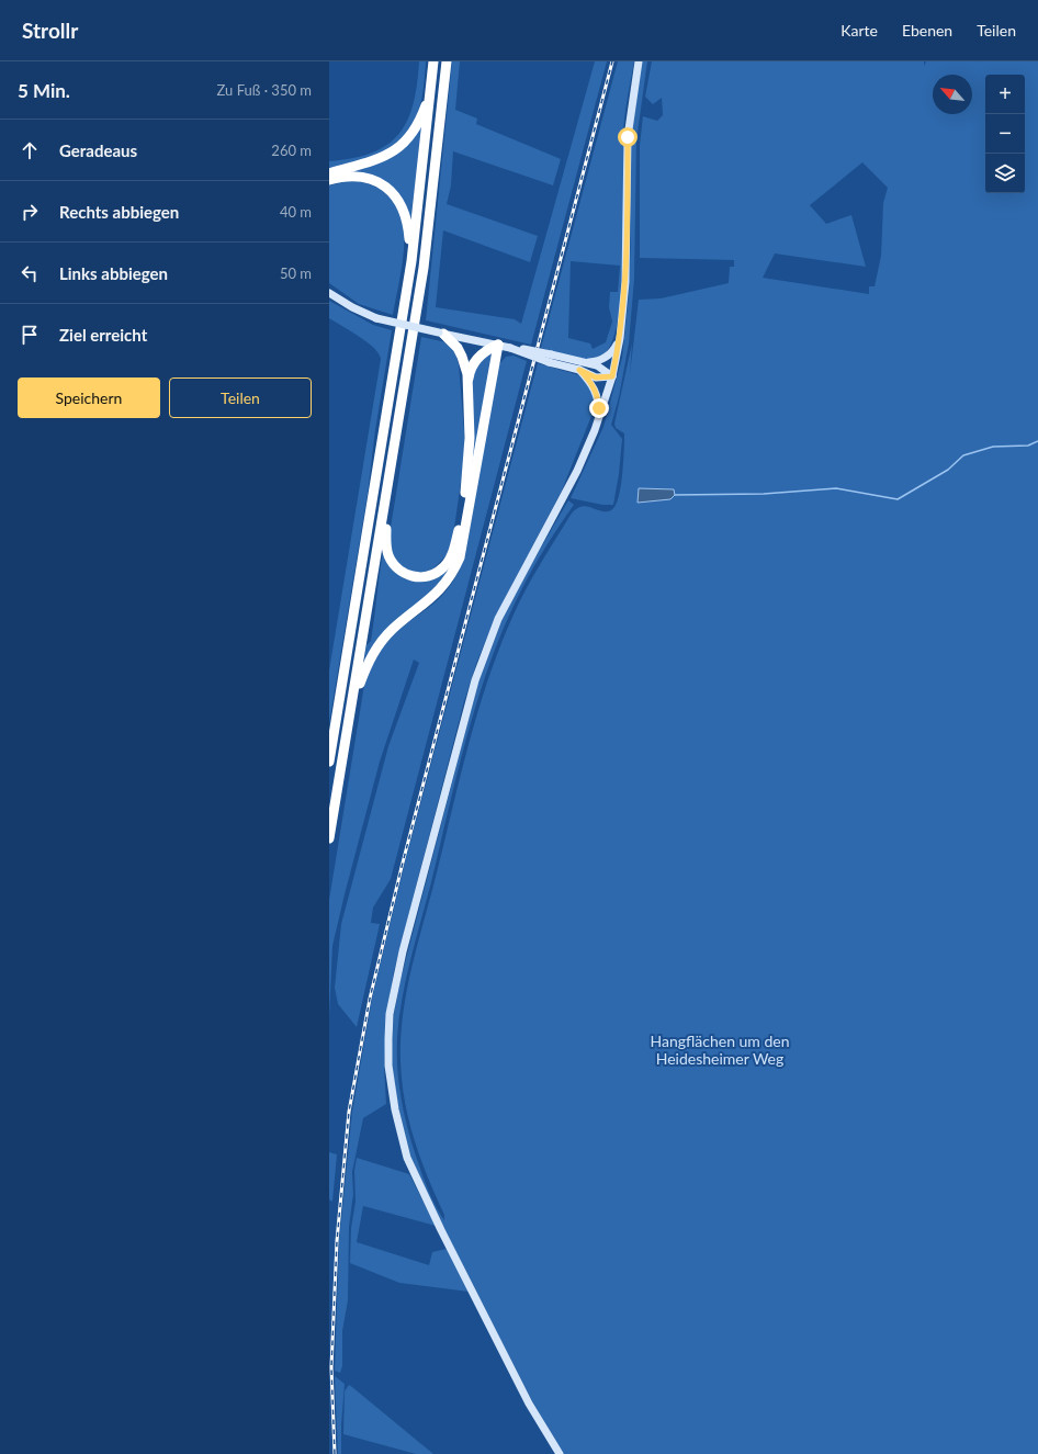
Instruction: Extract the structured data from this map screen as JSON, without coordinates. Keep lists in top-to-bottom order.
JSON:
{
  "parks": ["Hangflächen um den Heidesheimer Weg"],
  "north": "top left",
  "page": {
    "header": "Strollr",
    "nav": ["Karte", "Ebenen", "Teilen"],
    "heading": ["5 Min.", "Zu Fuß · 350 m"],
    "map_buttons": ["+", "−"],
    "list": [
      ["Geradeaus", "260 m"],
      ["Rechts abbiegen", "40 m"],
      ["Links abbiegen", "50 m"],
      "Ziel erreicht"
    ],
    "buttons": ["Speichern", "Teilen"]
  }
}
